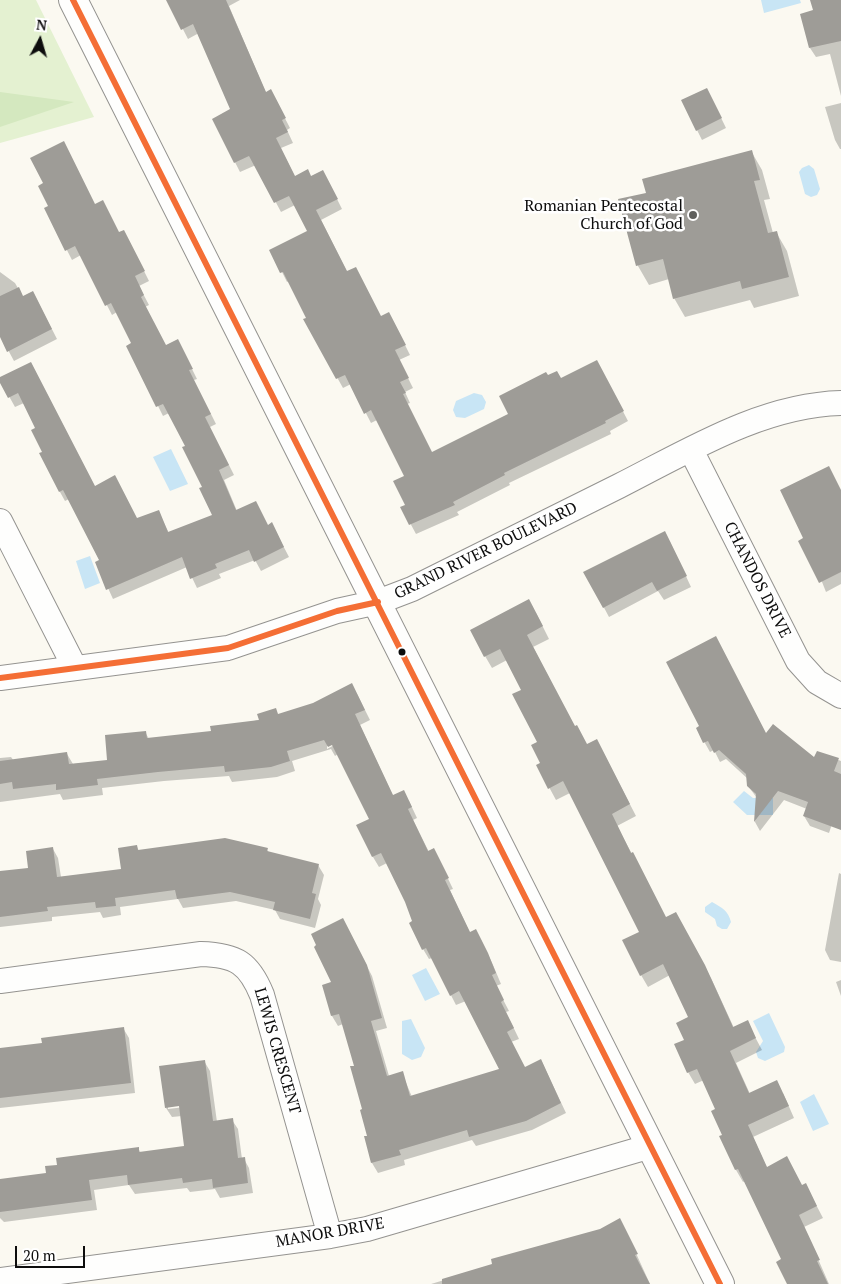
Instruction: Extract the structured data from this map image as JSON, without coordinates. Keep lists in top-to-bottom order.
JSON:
{
  "streets": {
    "street": [
      "GRAND RIVER BOULEVARD",
      "CHANDOS DRIVE",
      "LEWIS CRESCENT",
      "MANOR DRIVE"
    ]
  },
  "crossings": [
    ["GRAND RIVER BOULEVARD", "CHANDOS DRIVE"],
    ["LEWIS CRESCENT", "MANOR DRIVE"]
  ],
  "places": ["Romanian Pentecostal Church of God"],
  "scale_bar": "20 m",
  "north": "top"
}
